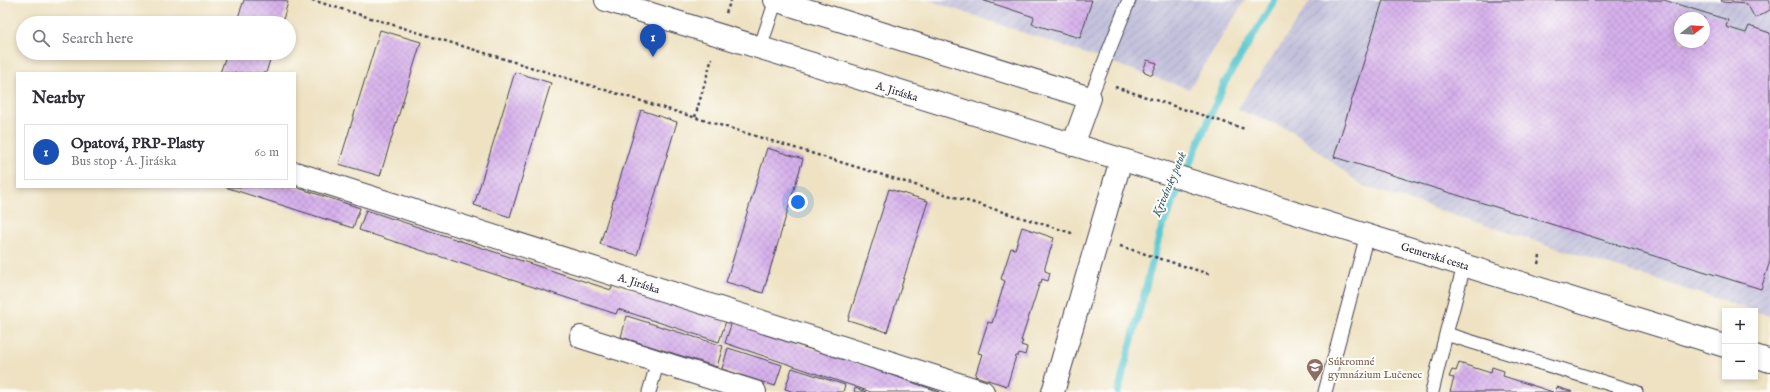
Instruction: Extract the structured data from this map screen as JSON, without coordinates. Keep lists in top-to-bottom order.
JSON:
{
  "streets": {
    "street": ["A. Jiráska", "Gemerská cesta"]
  },
  "crossings": [
    ["A. Jiráska", "Gemerská cesta"]
  ],
  "water": ["Krivánsky potok"],
  "places": {
    "school or university": ["Súkromné gymnázium Lučenec"]
  },
  "north": "right",
  "page": {
    "search": "Search here",
    "pins": "1",
    "heading": "Nearby",
    "list": [
      {
        "mark": "1",
        "name": "Opatová, PRP-Plasty",
        "note": "Bus stop · A. Jiráska",
        "value": "60 m"
      }
    ],
    "map_buttons": ["+", "−"]
  }
}
